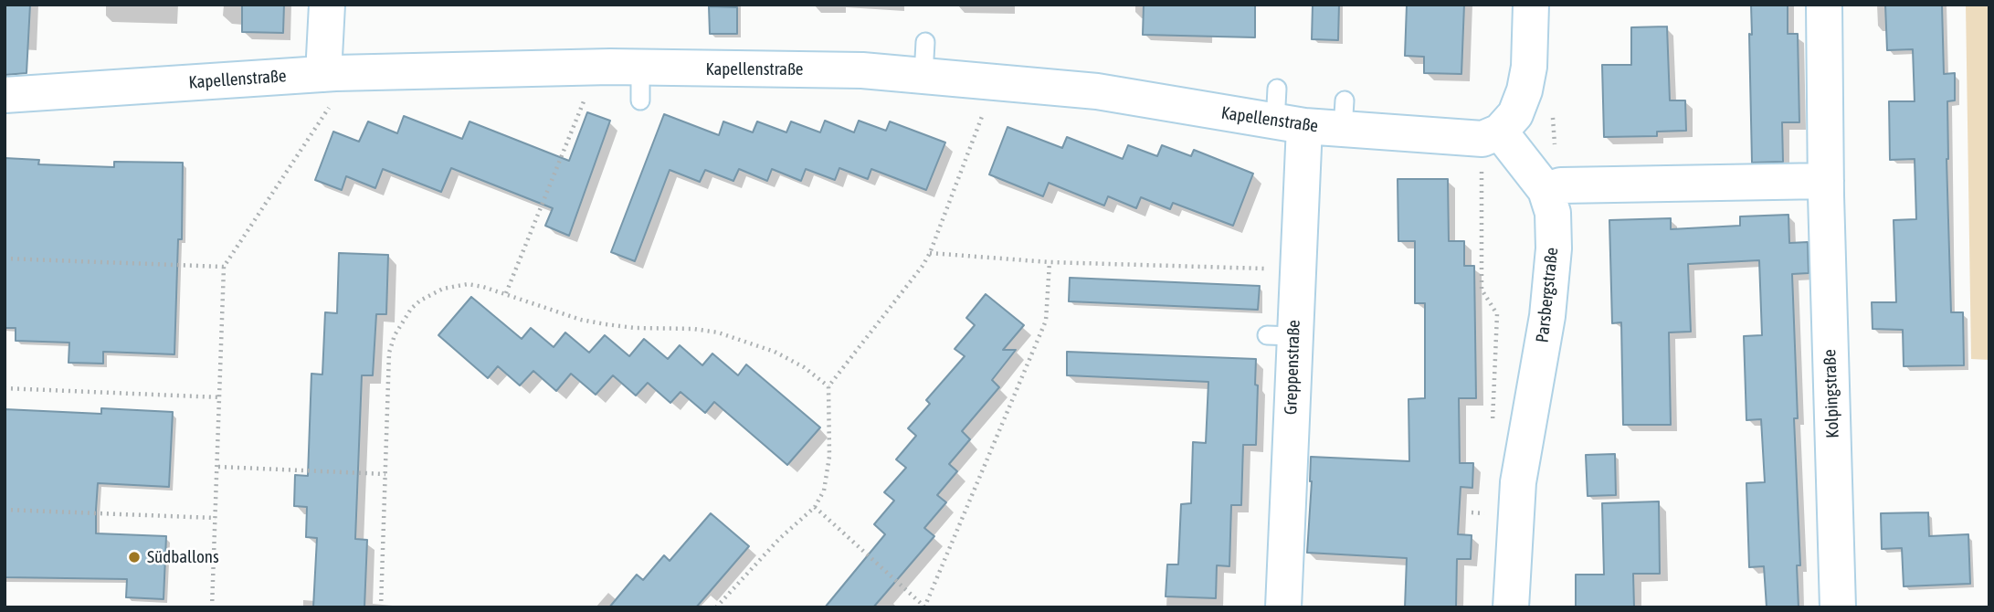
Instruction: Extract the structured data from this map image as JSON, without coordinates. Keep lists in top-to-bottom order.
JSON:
{
  "streets": {
    "street": [
      "Kapellenstraße",
      "Parsbergstraße",
      "Greppenstraße",
      "Kolpingstraße"
    ]
  },
  "crossings": [
    ["Kapellenstraße", "Parsbergstraße"],
    ["Kapellenstraße", "Greppenstraße"]
  ],
  "places": ["Südballons"]
}
